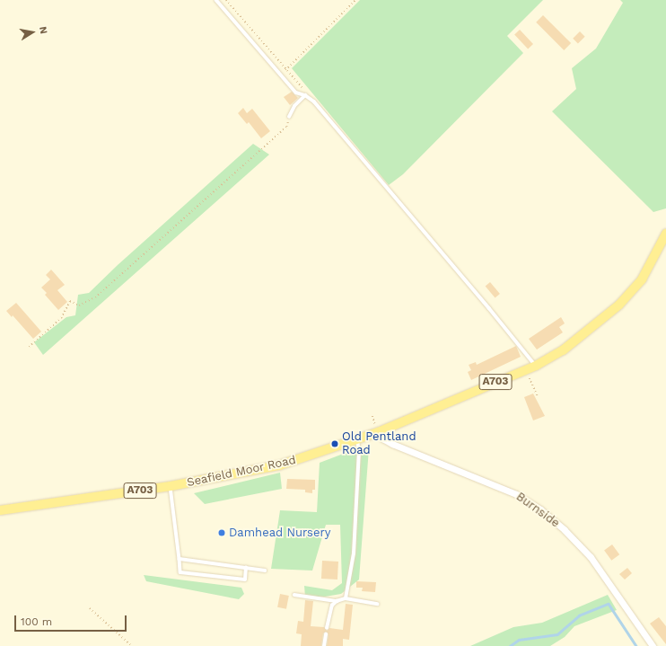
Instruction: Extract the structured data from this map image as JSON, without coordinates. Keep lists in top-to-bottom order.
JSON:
{
  "streets": {
    "main road": ["A703", "Seafield Moor Road"],
    "street": ["Burnside"]
  },
  "crossings": [
    ["Seafield Moor Road", "Burnside"]
  ],
  "places": ["Old Pentland Road", "Damhead Nursery"],
  "scale_bar": "100 m",
  "north": "right"
}
